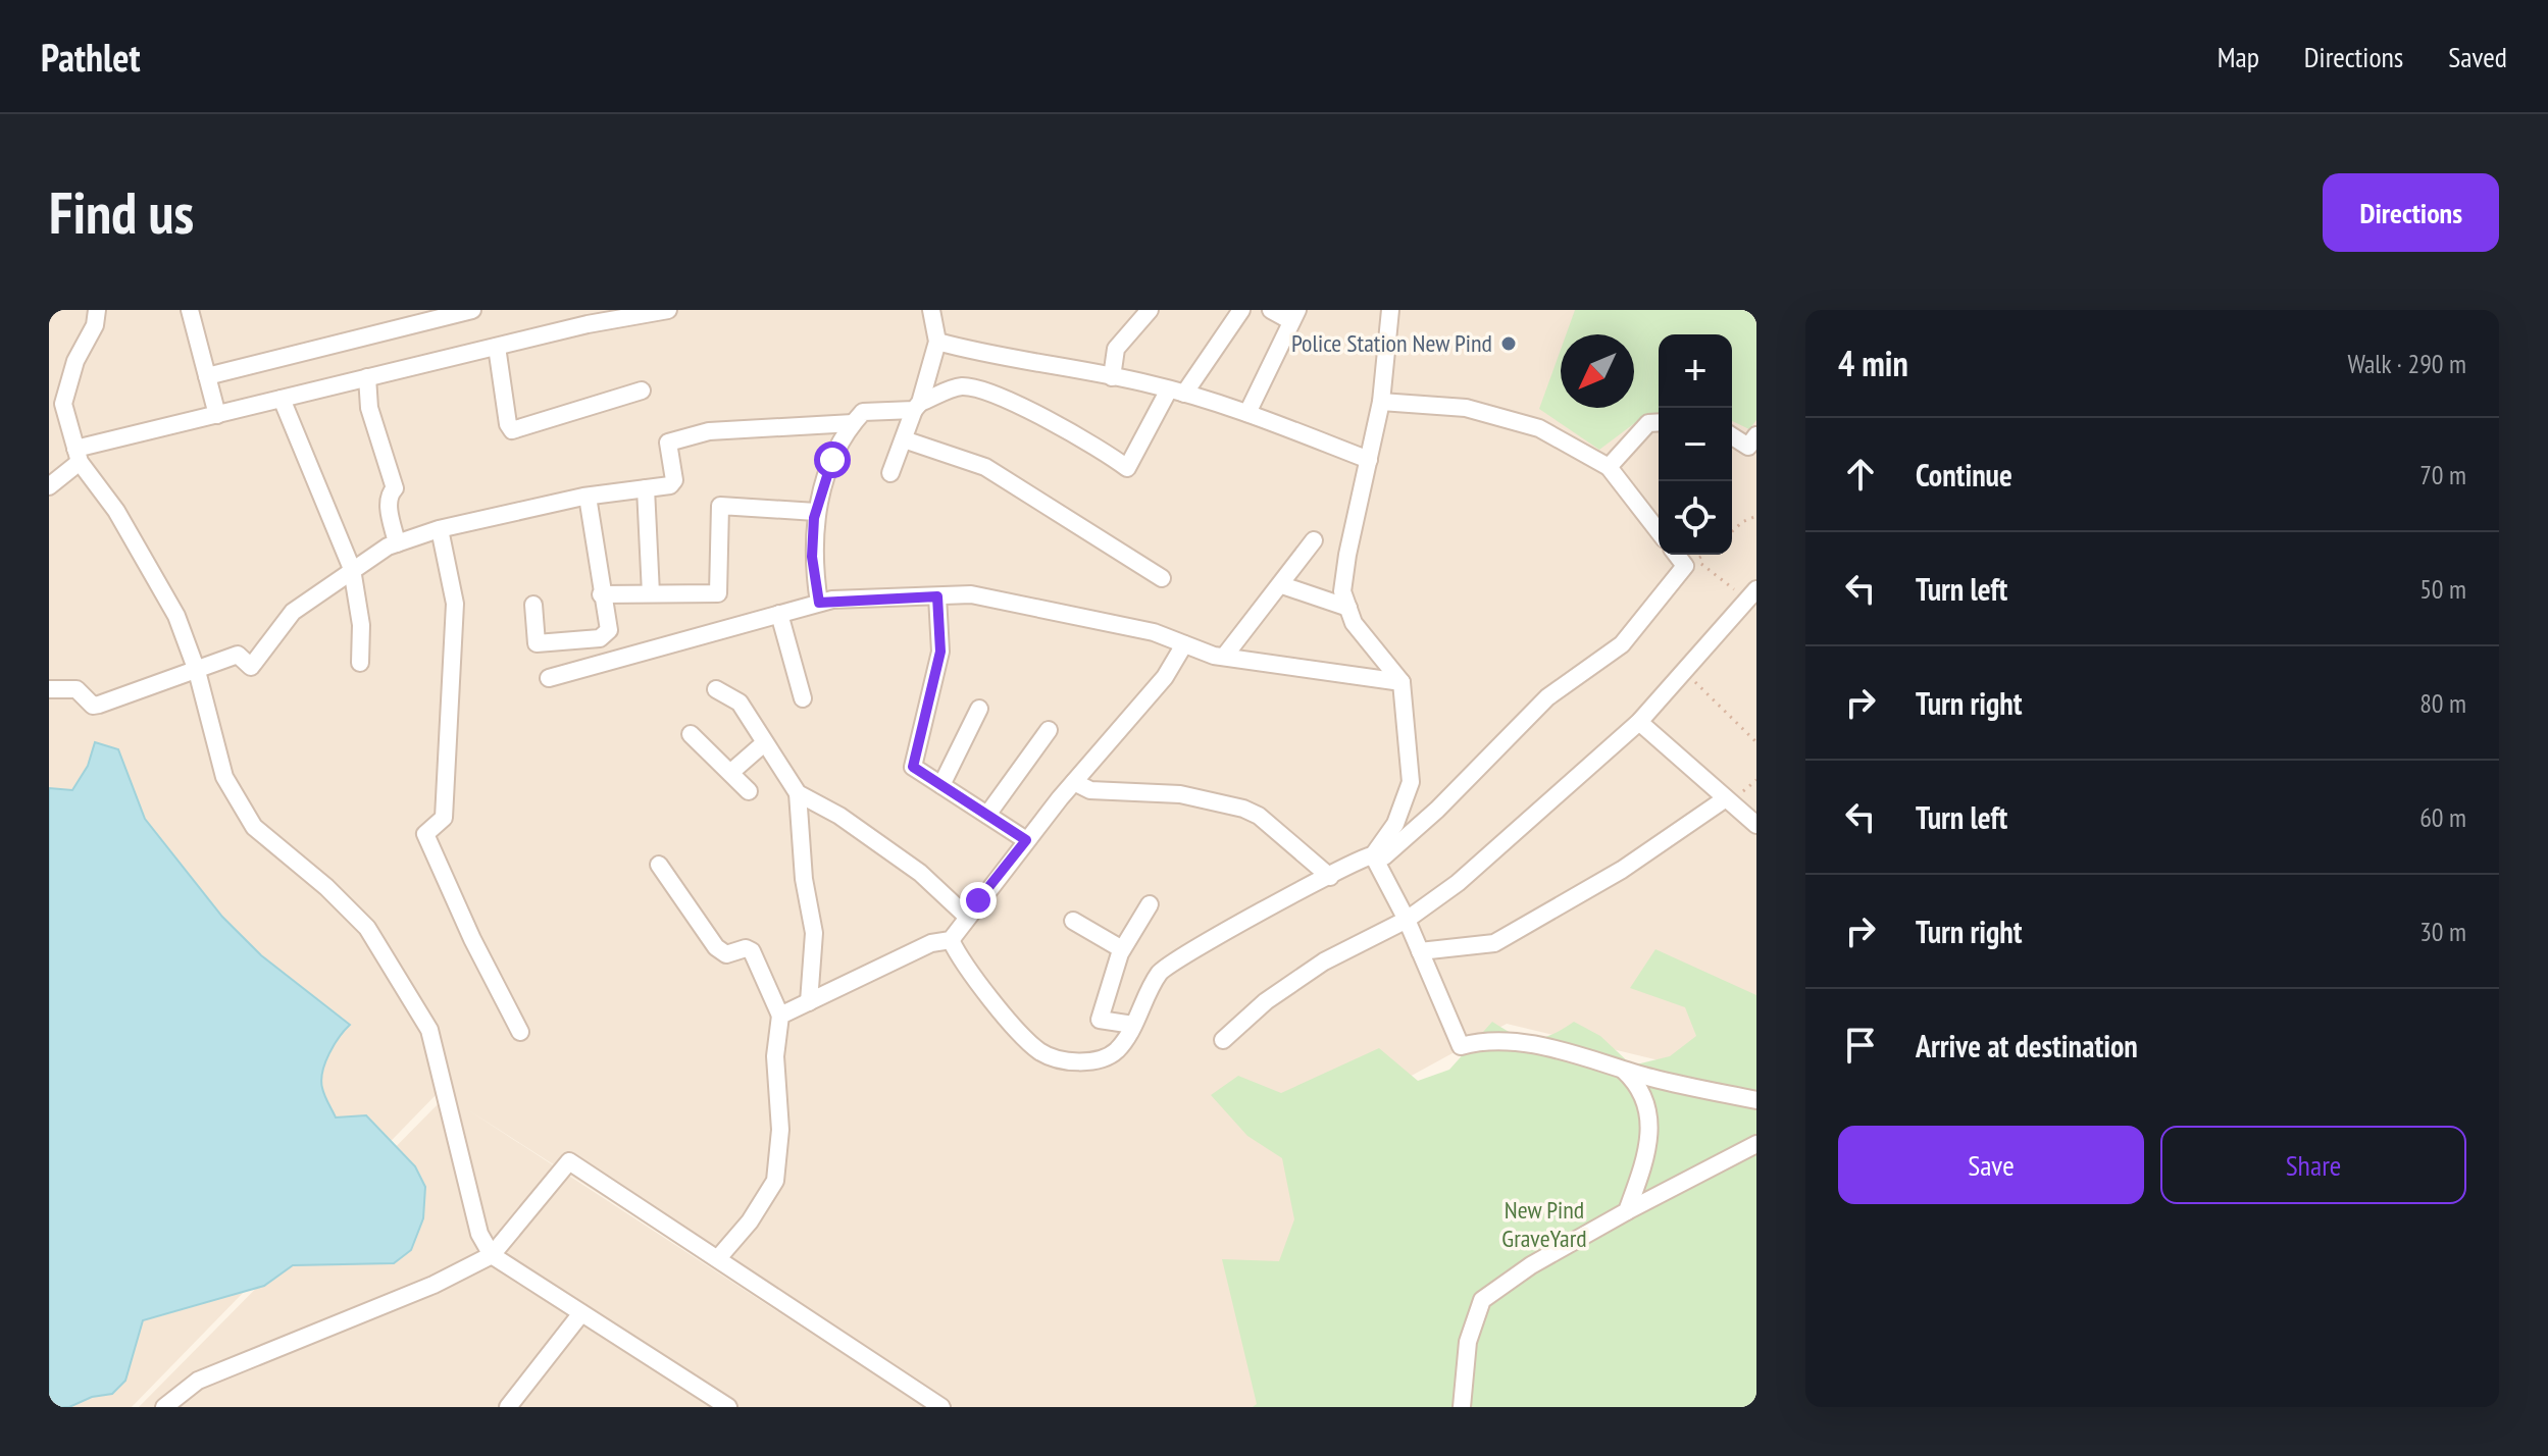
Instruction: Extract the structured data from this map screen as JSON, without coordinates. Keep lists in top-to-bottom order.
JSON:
{
  "parks": ["New Pind GraveYard"],
  "places": ["Police Station New Pind"],
  "north": "bottom left",
  "page": {
    "header": "Pathlet",
    "nav": ["Map", "Directions", "Saved"],
    "buttons": [
      "Directions",
      ["Save", "Share"]
    ],
    "title": "Find us",
    "heading": ["4 min", "Walk · 290 m"],
    "map_buttons": ["+", "−"],
    "list": [
      ["Continue", "70 m"],
      ["Turn left", "50 m"],
      ["Turn right", "80 m"],
      ["Turn left", "60 m"],
      ["Turn right", "30 m"],
      "Arrive at destination"
    ]
  }
}
